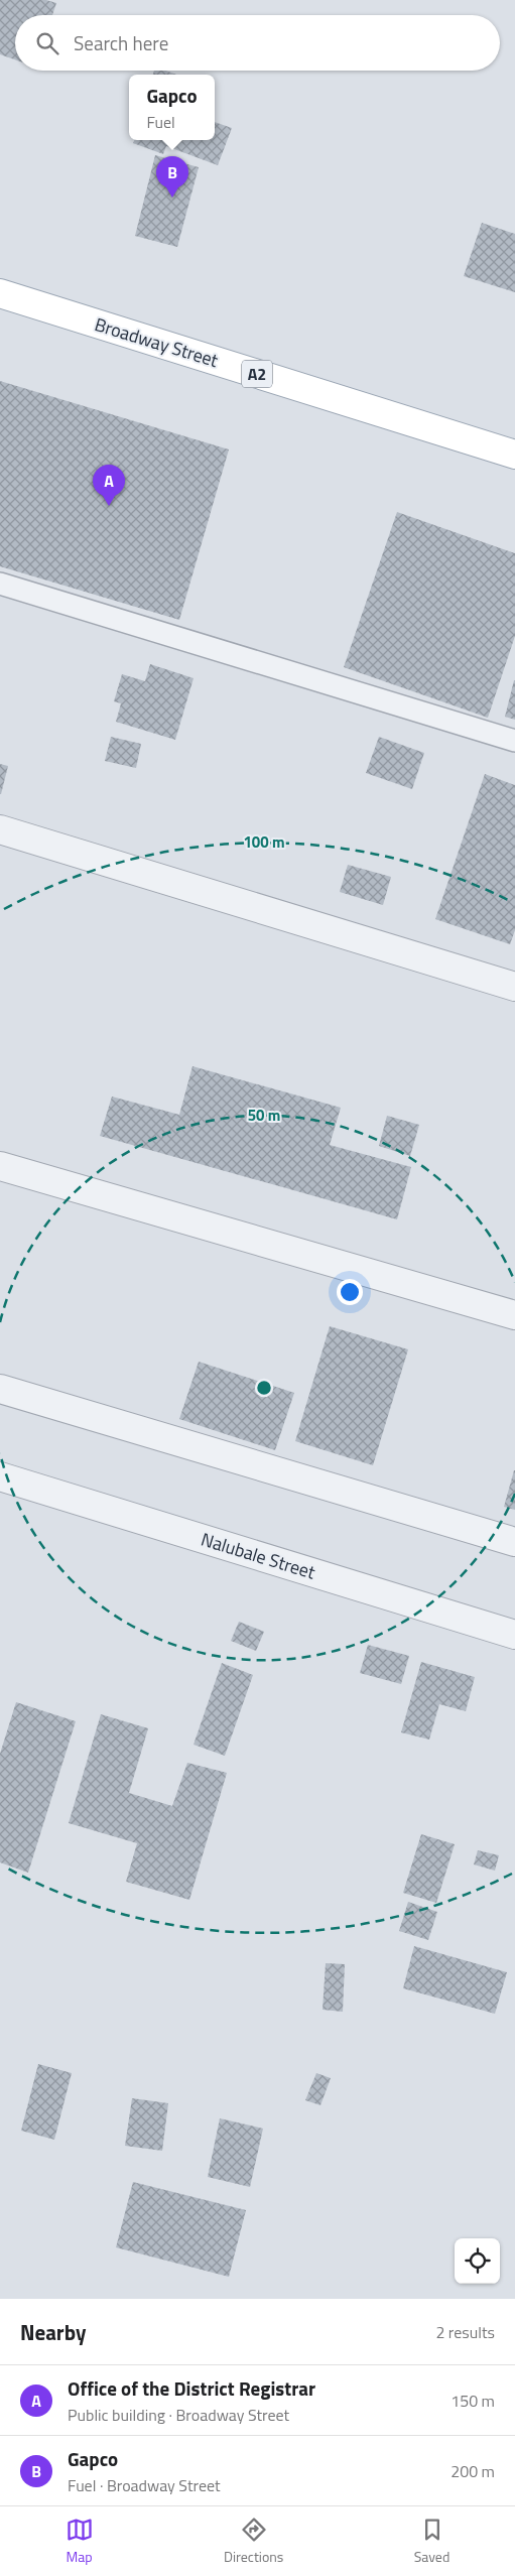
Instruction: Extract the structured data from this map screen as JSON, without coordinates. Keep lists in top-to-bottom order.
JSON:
{
  "streets": {
    "main road": ["Broadway Street", "A2"],
    "street": ["Nalubale Street"]
  },
  "page": {
    "search": "Search here",
    "popup": ["Gapco", "Fuel"],
    "pins": ["B", "A"],
    "heading": ["Nearby", "2 results"],
    "list": [
      {
        "mark": "A",
        "name": "Office of the District Registrar",
        "note": "Public building · Broadway Street",
        "value": "150 m"
      },
      {
        "mark": "B",
        "name": "Gapco",
        "note": "Fuel · Broadway Street",
        "value": "200 m"
      }
    ],
    "nav": ["Map", "Directions", "Saved"]
  },
  "rings": ["100 m", "50 m"]
}
